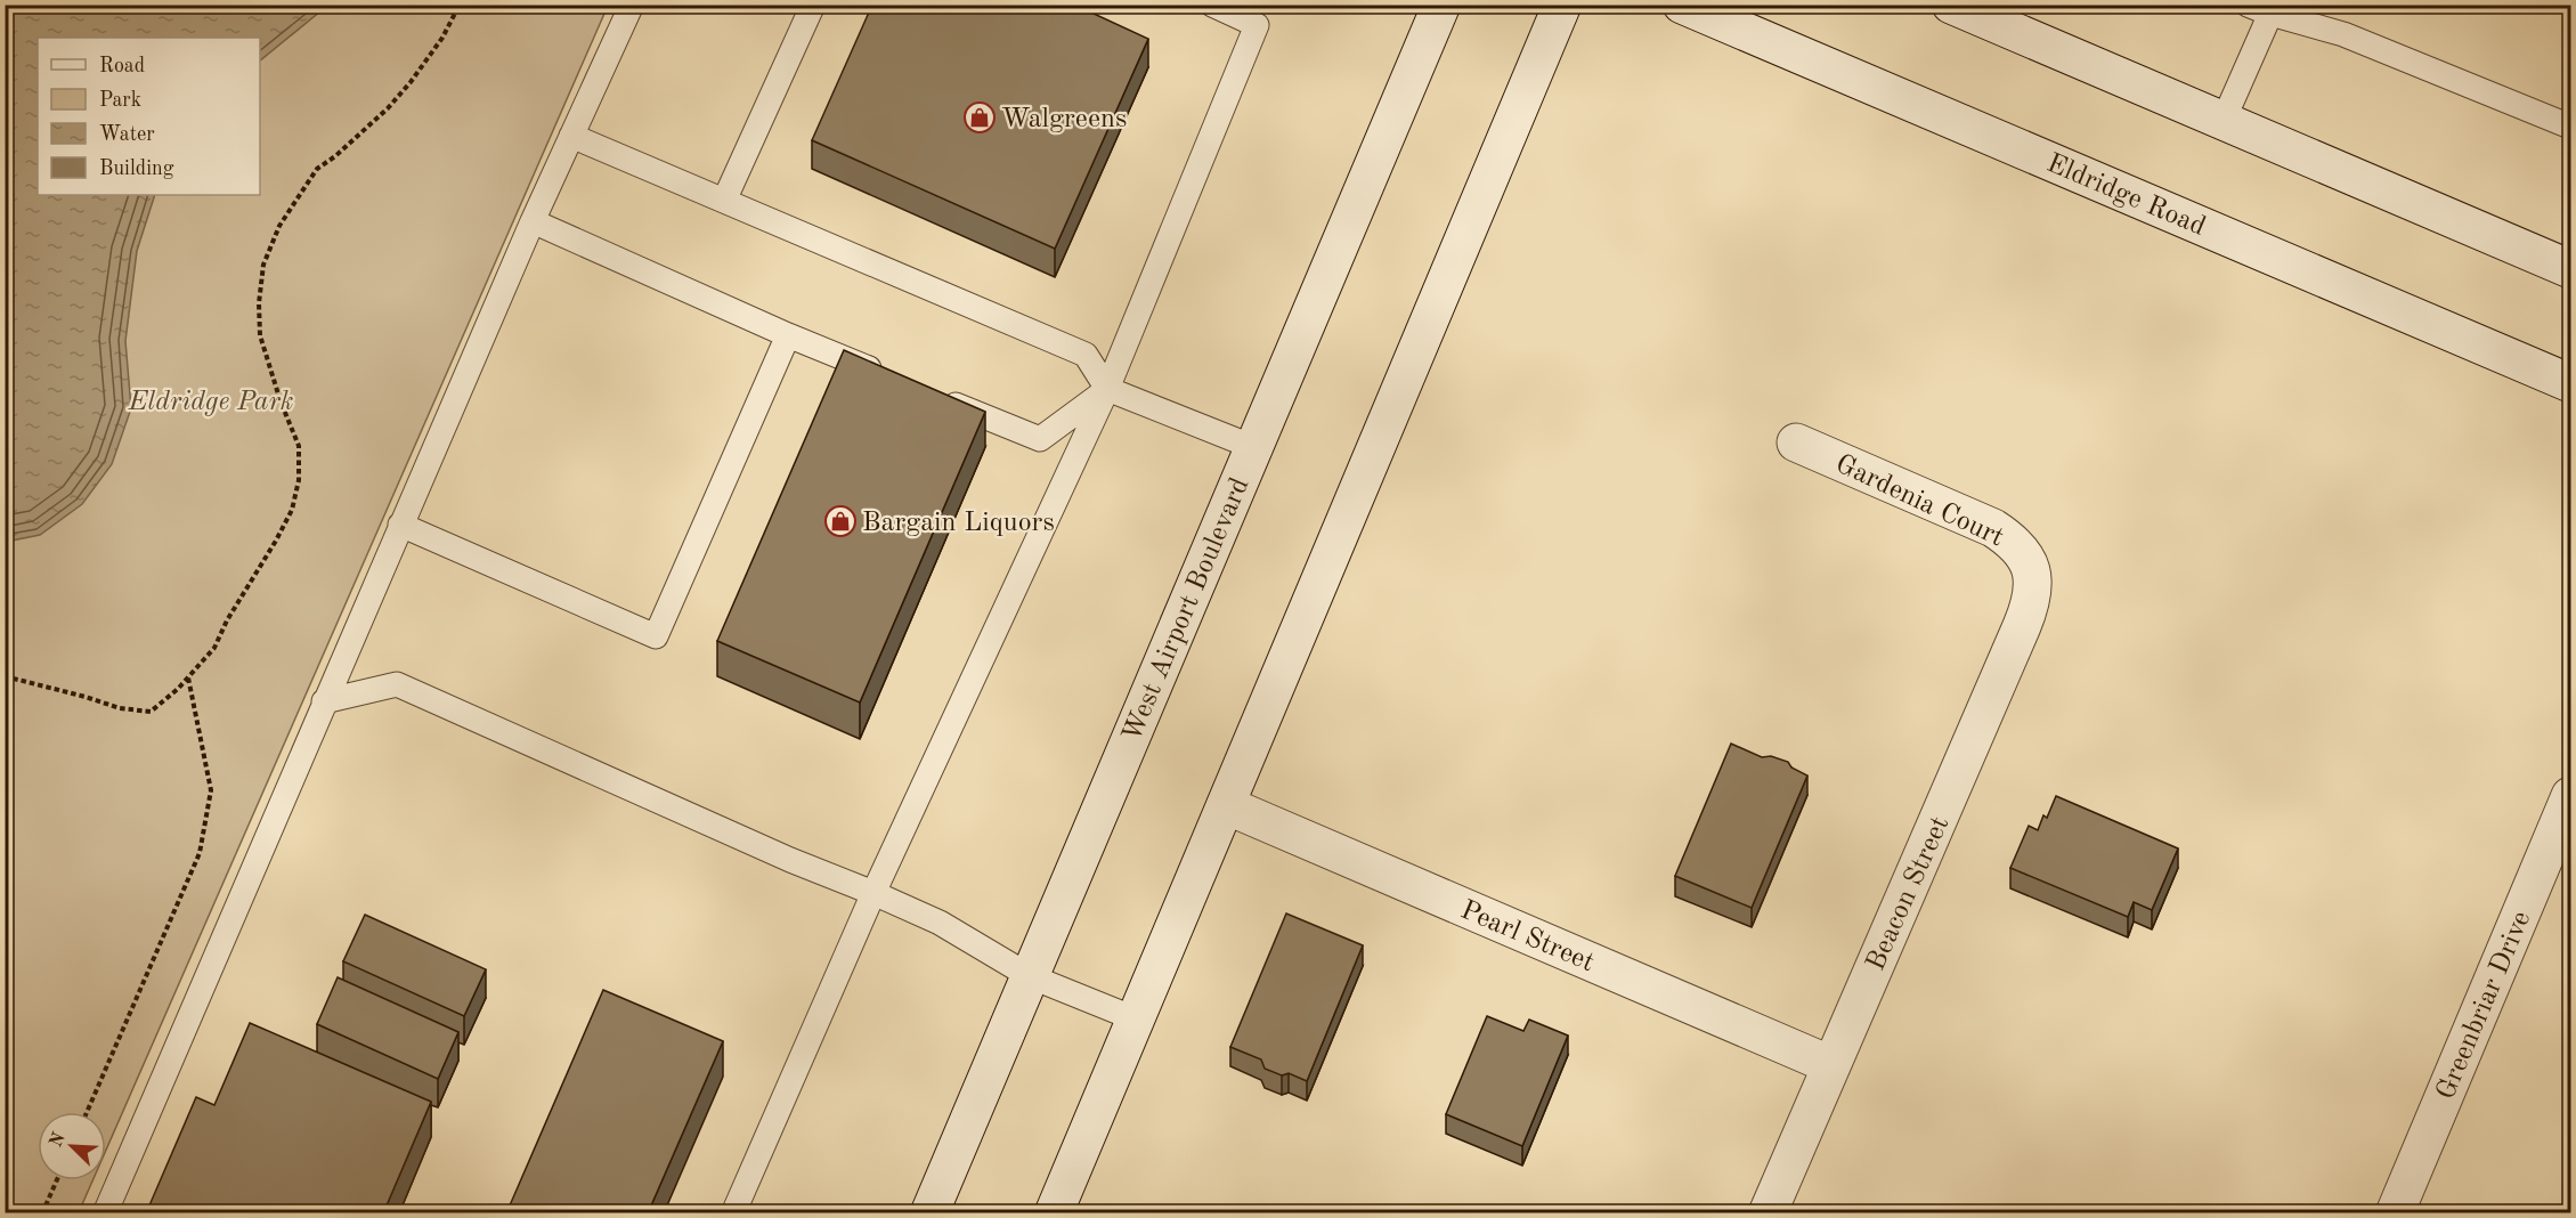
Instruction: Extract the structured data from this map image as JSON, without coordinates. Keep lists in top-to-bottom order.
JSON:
{
  "streets": {
    "main road": [
      "Eldridge Road",
      "Gardenia Court",
      "West Airport Boulevard",
      "Beacon Street",
      "Pearl Street",
      "Greenbriar Drive"
    ]
  },
  "crossings": [
    ["Gardenia Court", "Beacon Street"],
    ["Beacon Street", "Pearl Street"]
  ],
  "parks": ["Eldridge Park"],
  "places": {
    "shop": ["Walgreens", "Bargain Liquors"]
  },
  "legend": [
    "Road",
    "Park",
    "Water",
    "Building"
  ],
  "north": "top left"
}
